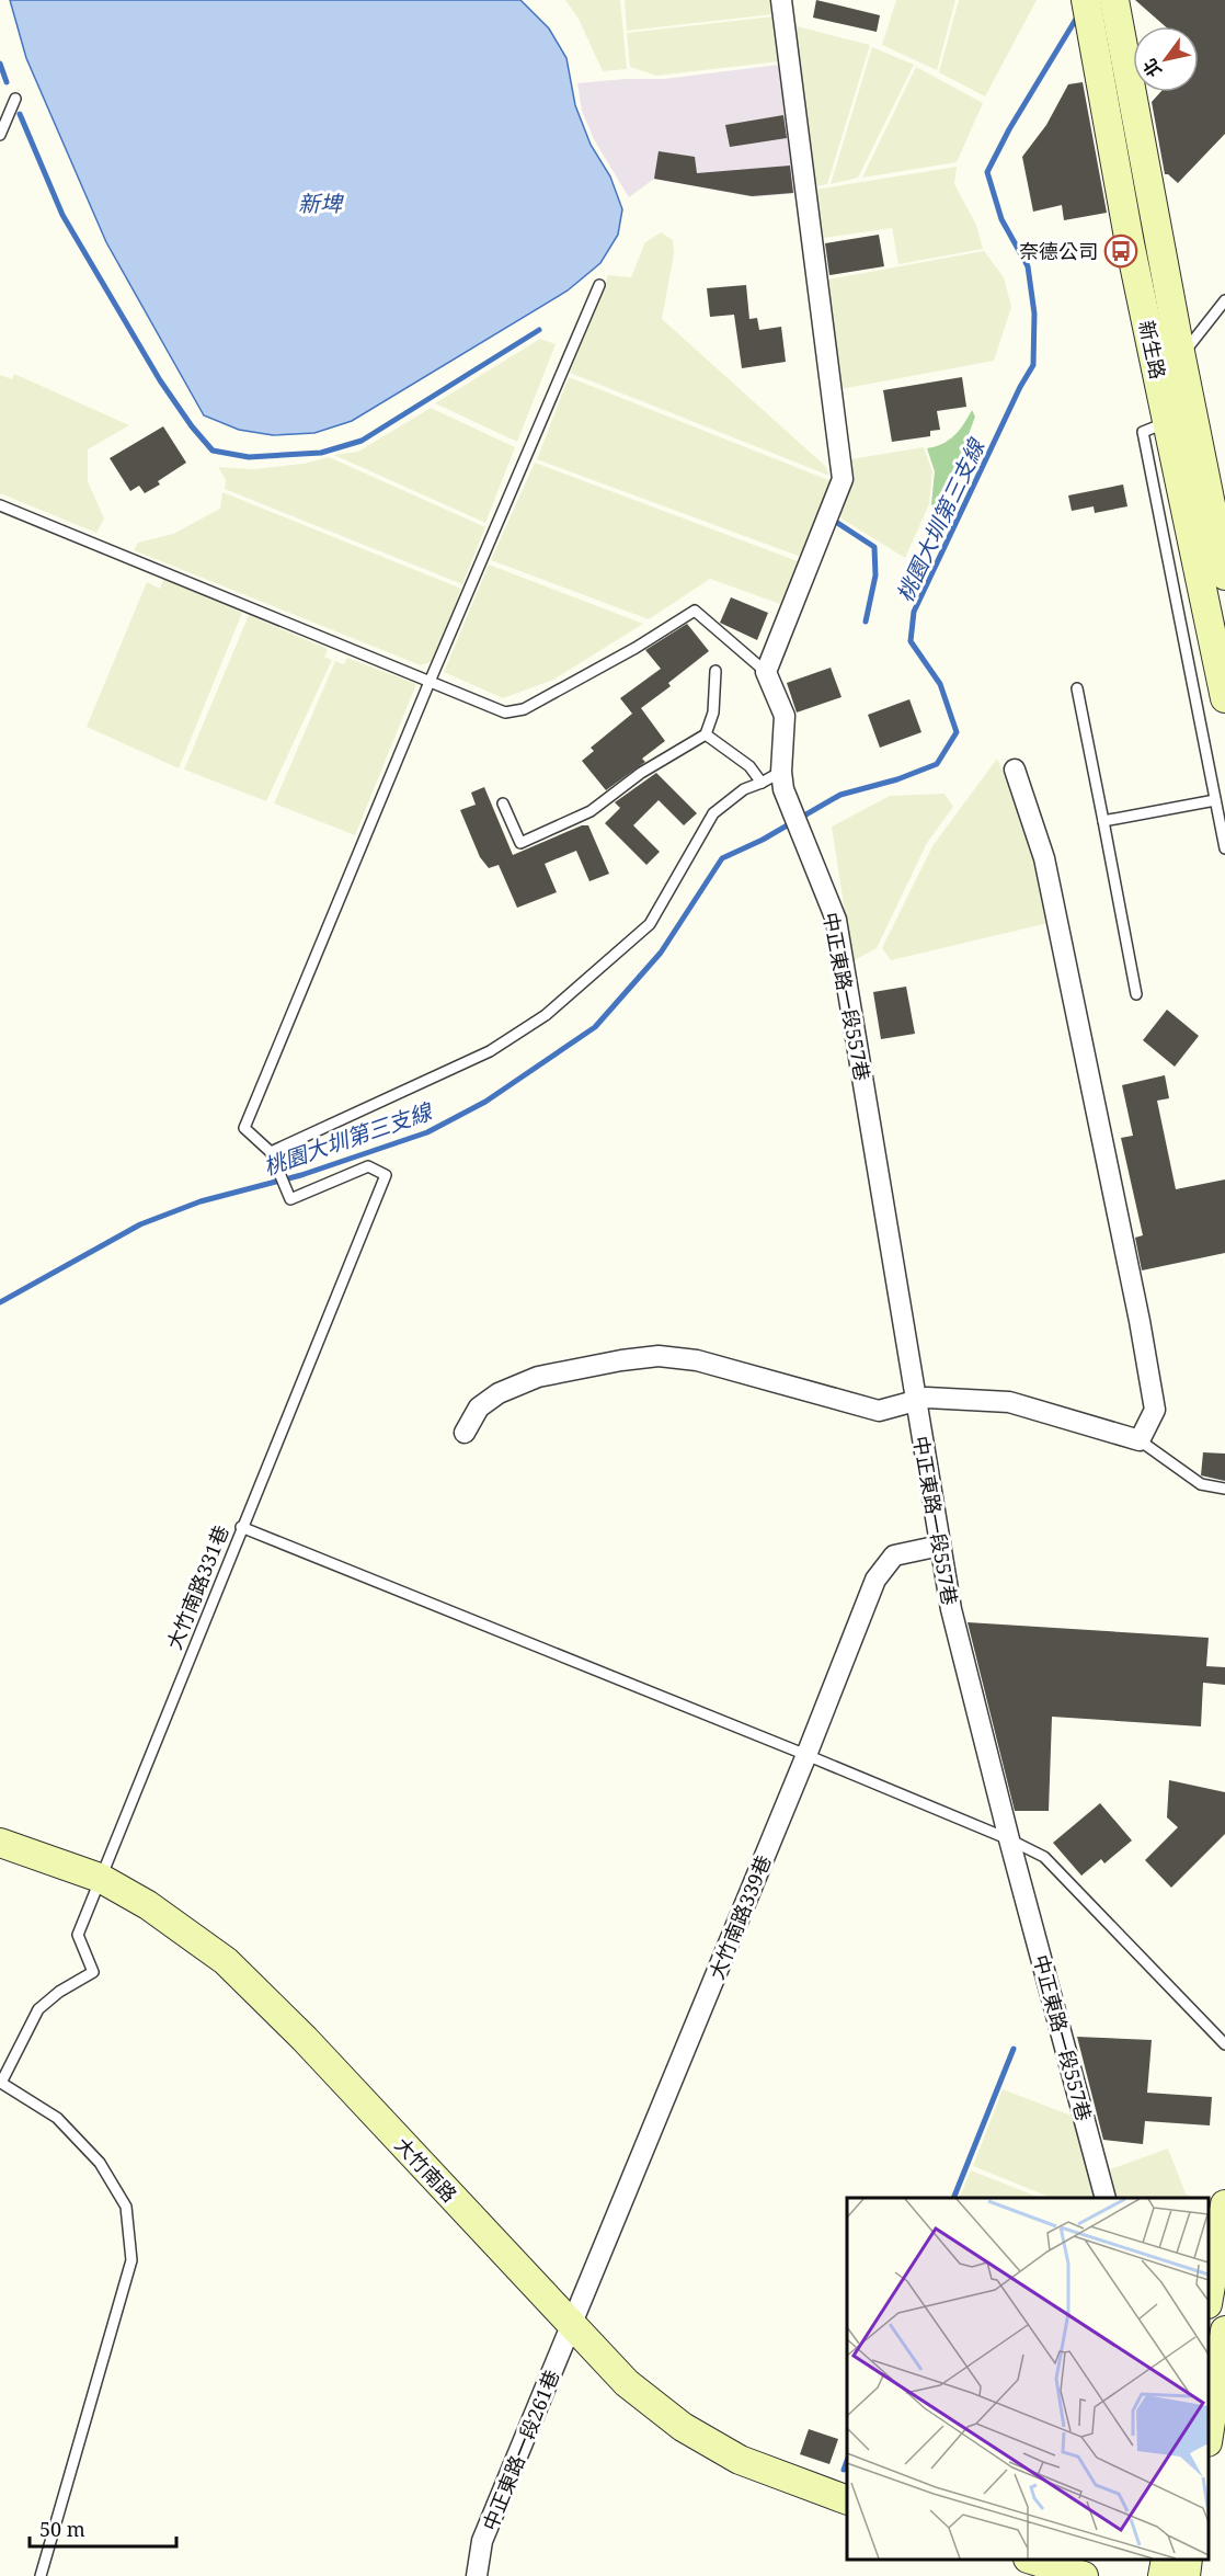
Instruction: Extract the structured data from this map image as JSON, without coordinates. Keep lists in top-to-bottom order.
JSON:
{
  "streets": {
    "main road": ["新生路", "大竹南路"],
    "street": ["中正東路一段557巷", "大竹南路339巷", "中正東路一段261巷"],
    "lane": ["大竹南路331巷"]
  },
  "crossings": [
    ["中正東路一段557巷", "大竹南路339巷"],
    ["大竹南路331巷", "大竹南路"],
    ["大竹南路339巷", "大竹南路"],
    ["大竹南路339巷", "中正東路一段261巷"],
    ["大竹南路", "中正東路一段261巷"]
  ],
  "water": ["新埤", "桃園大圳第三支線"],
  "places": {
    "bus stop": ["奈德公司"]
  },
  "scale_bar": "50 m",
  "north": "bottom left"
}
